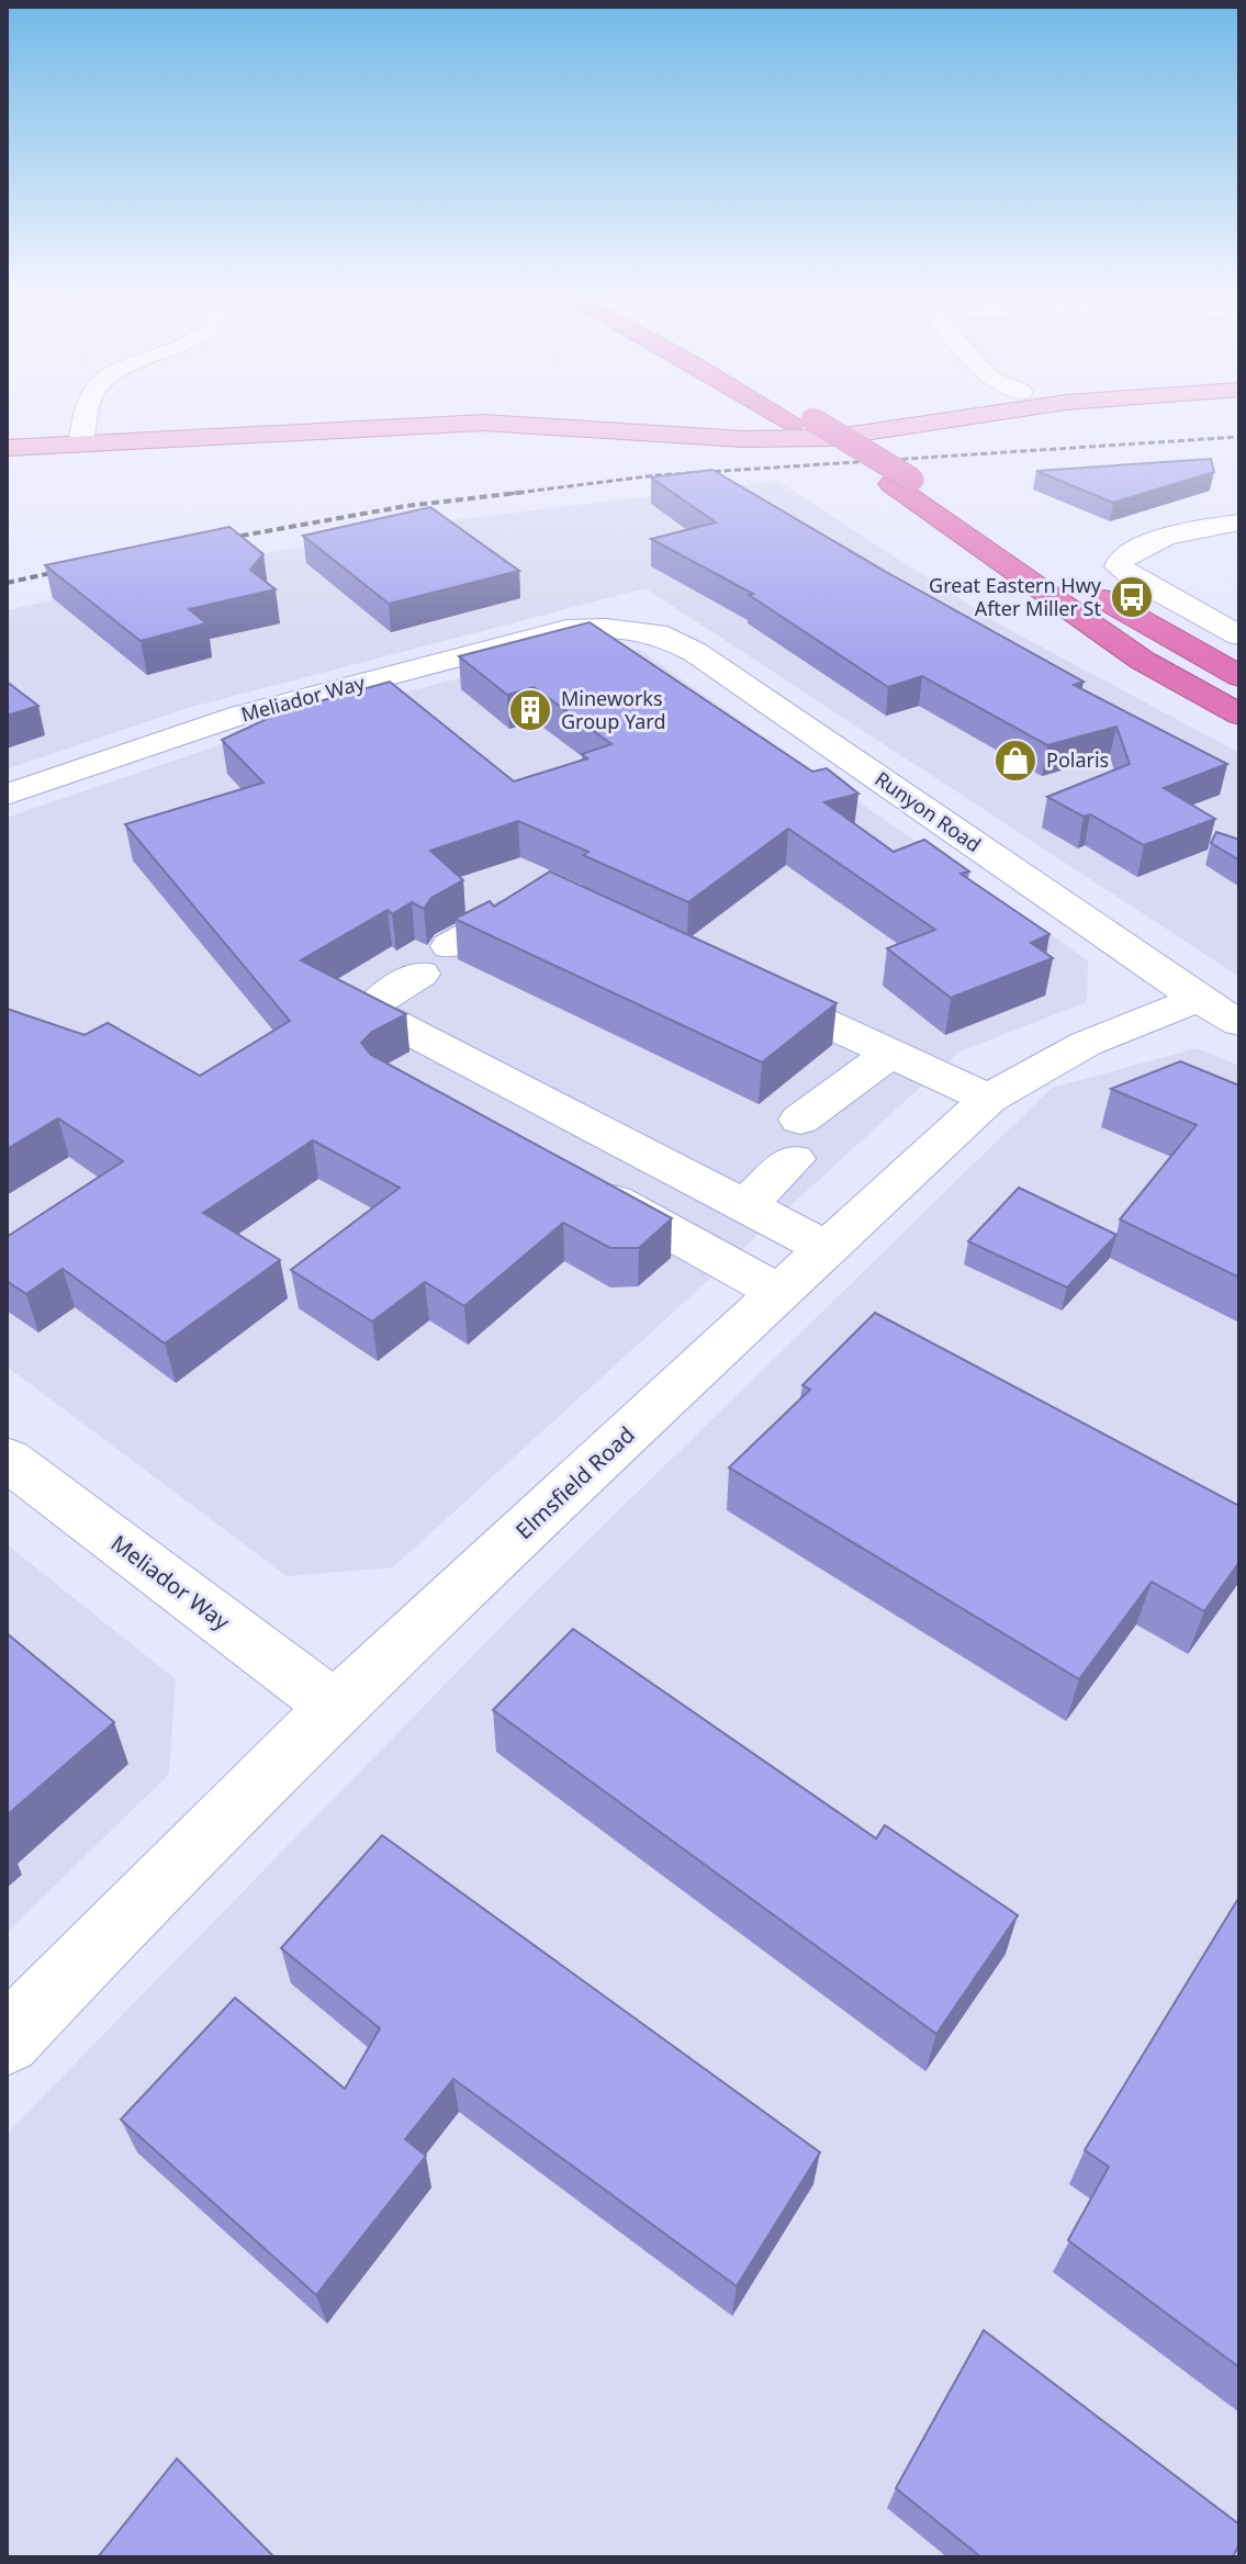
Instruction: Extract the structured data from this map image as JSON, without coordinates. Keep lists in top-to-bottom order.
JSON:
{
  "streets": {
    "street": ["Meliador Way", "Runyon Road", "Elmsfield Road"]
  },
  "crossings": [
    ["Meliador Way", "Runyon Road"],
    ["Meliador Way", "Elmsfield Road"],
    ["Runyon Road", "Elmsfield Road"]
  ],
  "places": {
    "bus stop": ["Great Eastern Hwy After Miller St"],
    "building": ["Mineworks Group Yard"],
    "shop": ["Polaris"]
  }
}
